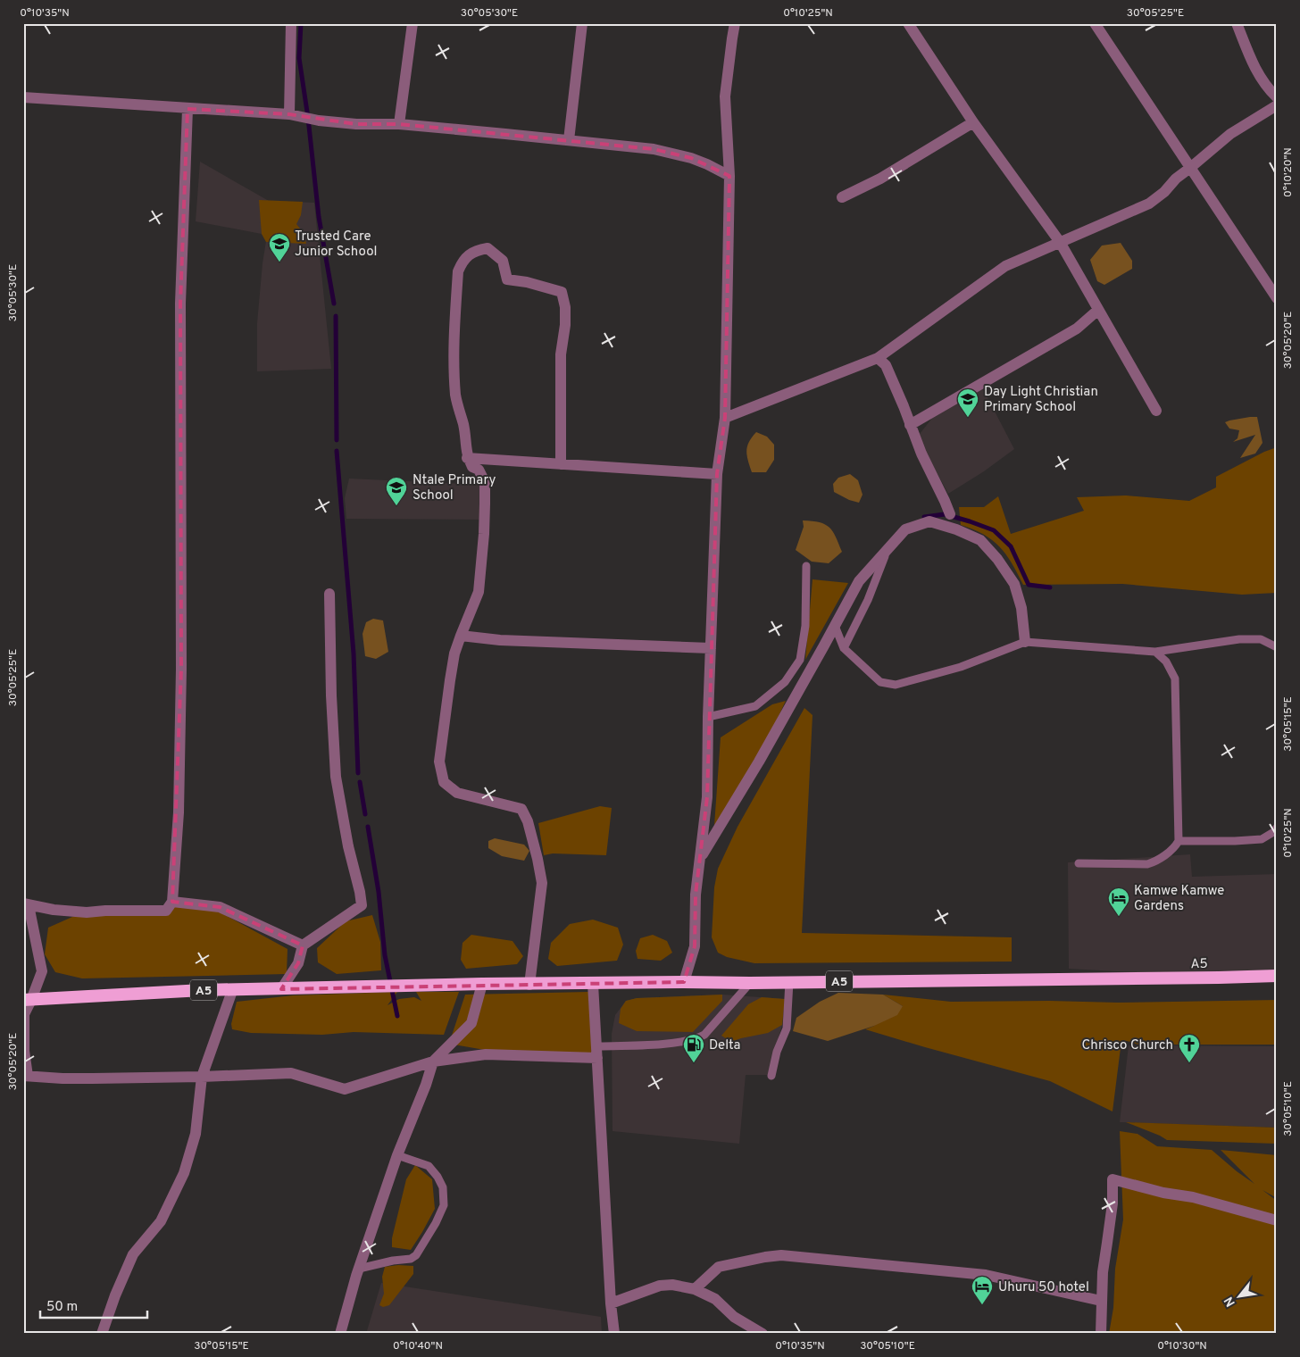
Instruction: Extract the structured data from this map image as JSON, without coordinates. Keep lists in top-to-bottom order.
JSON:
{
  "streets": {
    "highway": ["A5"]
  },
  "places": {
    "school or university": ["Trusted Care Junior School", "Day Light Christian Primary School", "Ntale Primary School"],
    "hotel": ["Kamwe Kamwe Gardens", "Uhuru 50 hotel"],
    "fuel station": ["Delta"],
    "church": ["Chrisco Church"]
  },
  "scale_bar": "50 m",
  "north": "bottom left",
  "coordinates": [
    "0°10'35\"N",
    "30°05'30\"E",
    "0°10'25\"N",
    "30°05'25\"E",
    "0°10'20\"N",
    "30°05'20\"E",
    "30°05'15\"E",
    "30°05'10\"E",
    "0°10'40\"N",
    "0°10'30\"N"
  ]
}
